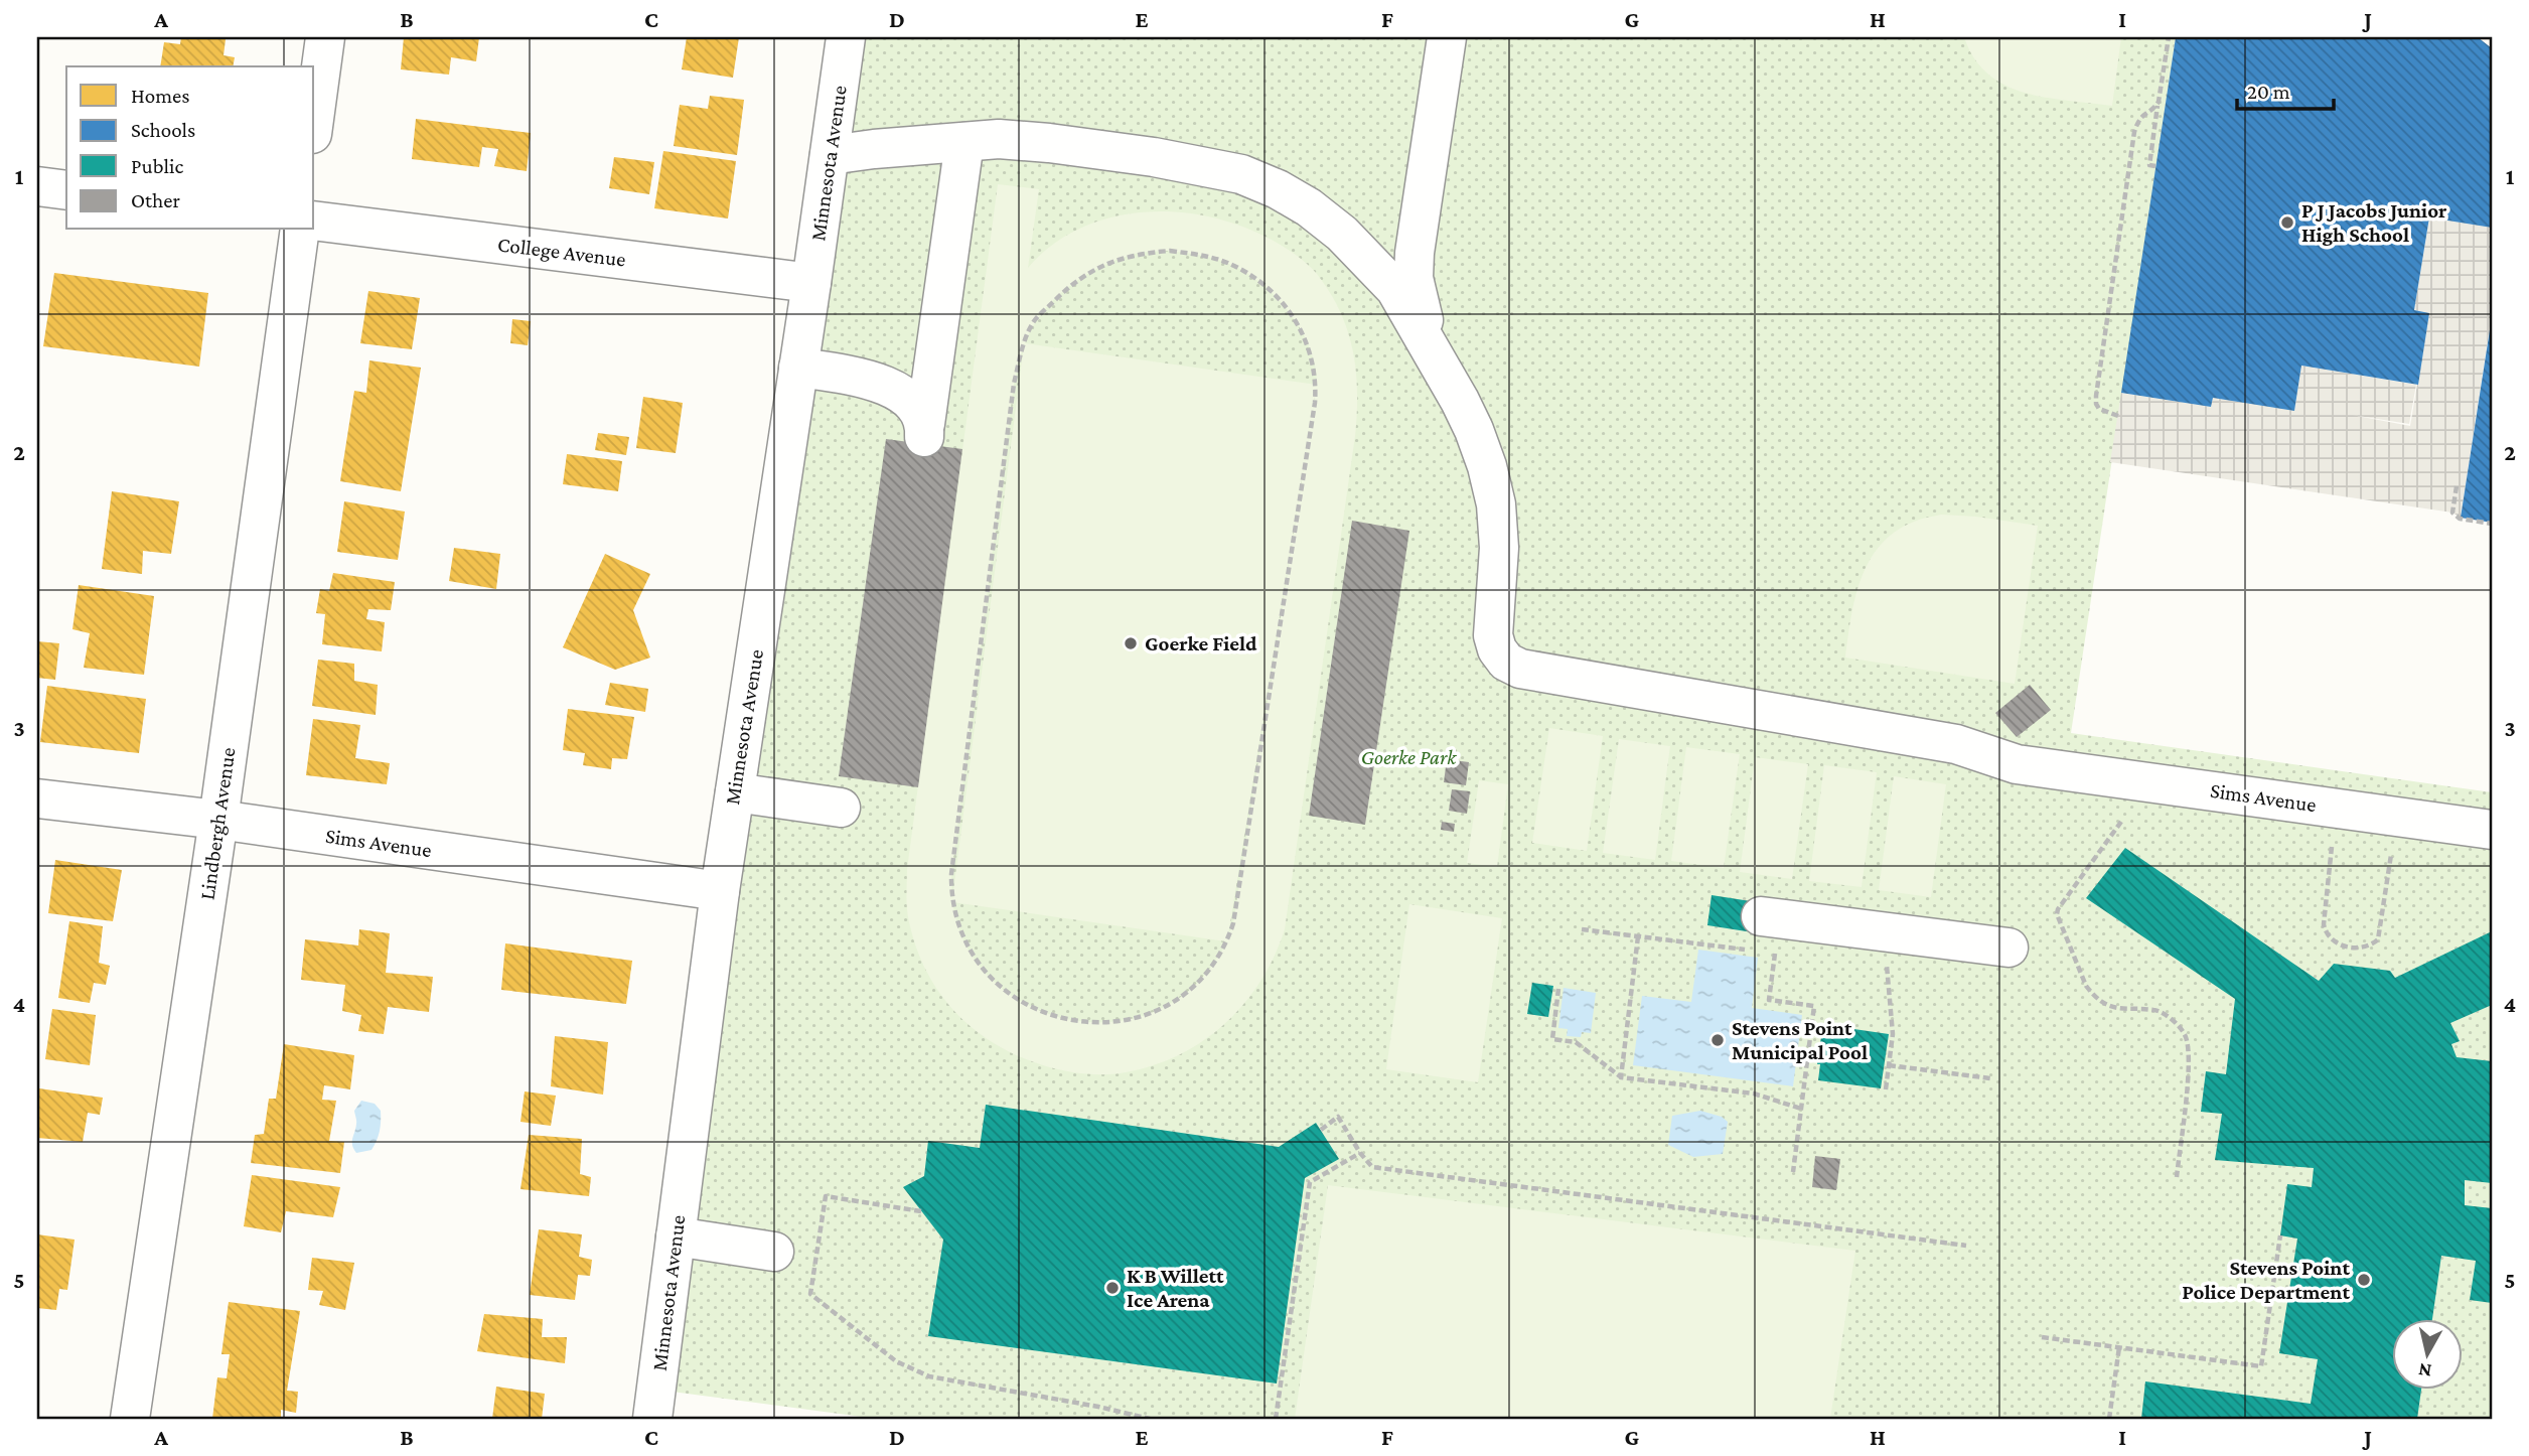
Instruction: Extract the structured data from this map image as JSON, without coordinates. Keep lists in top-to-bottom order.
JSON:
{
  "streets": {
    "street": [
      "Minnesota Avenue",
      "College Avenue",
      "Sims Avenue",
      "Lindbergh Avenue"
    ]
  },
  "crossings": [
    ["Minnesota Avenue", "College Avenue"],
    ["Minnesota Avenue", "Sims Avenue"],
    ["Sims Avenue", "Lindbergh Avenue"]
  ],
  "parks": ["Goerke Park"],
  "places": [
    "P J Jacobs Junior High School",
    "Goerke Field",
    "Stevens Point Municipal Pool",
    "Stevens Point Police Department",
    "K B Willett Ice Arena"
  ],
  "legend": [
    "Homes",
    "Schools",
    "Public",
    "Other"
  ],
  "scale_bar": "20 m",
  "north": "bottom",
  "grid": {
    "columns": [
      "A",
      "B",
      "C",
      "D",
      "E",
      "F",
      "G",
      "H",
      "I",
      "J"
    ],
    "rows": [
      "1",
      "2",
      "3",
      "4",
      "5"
    ]
  }
}
